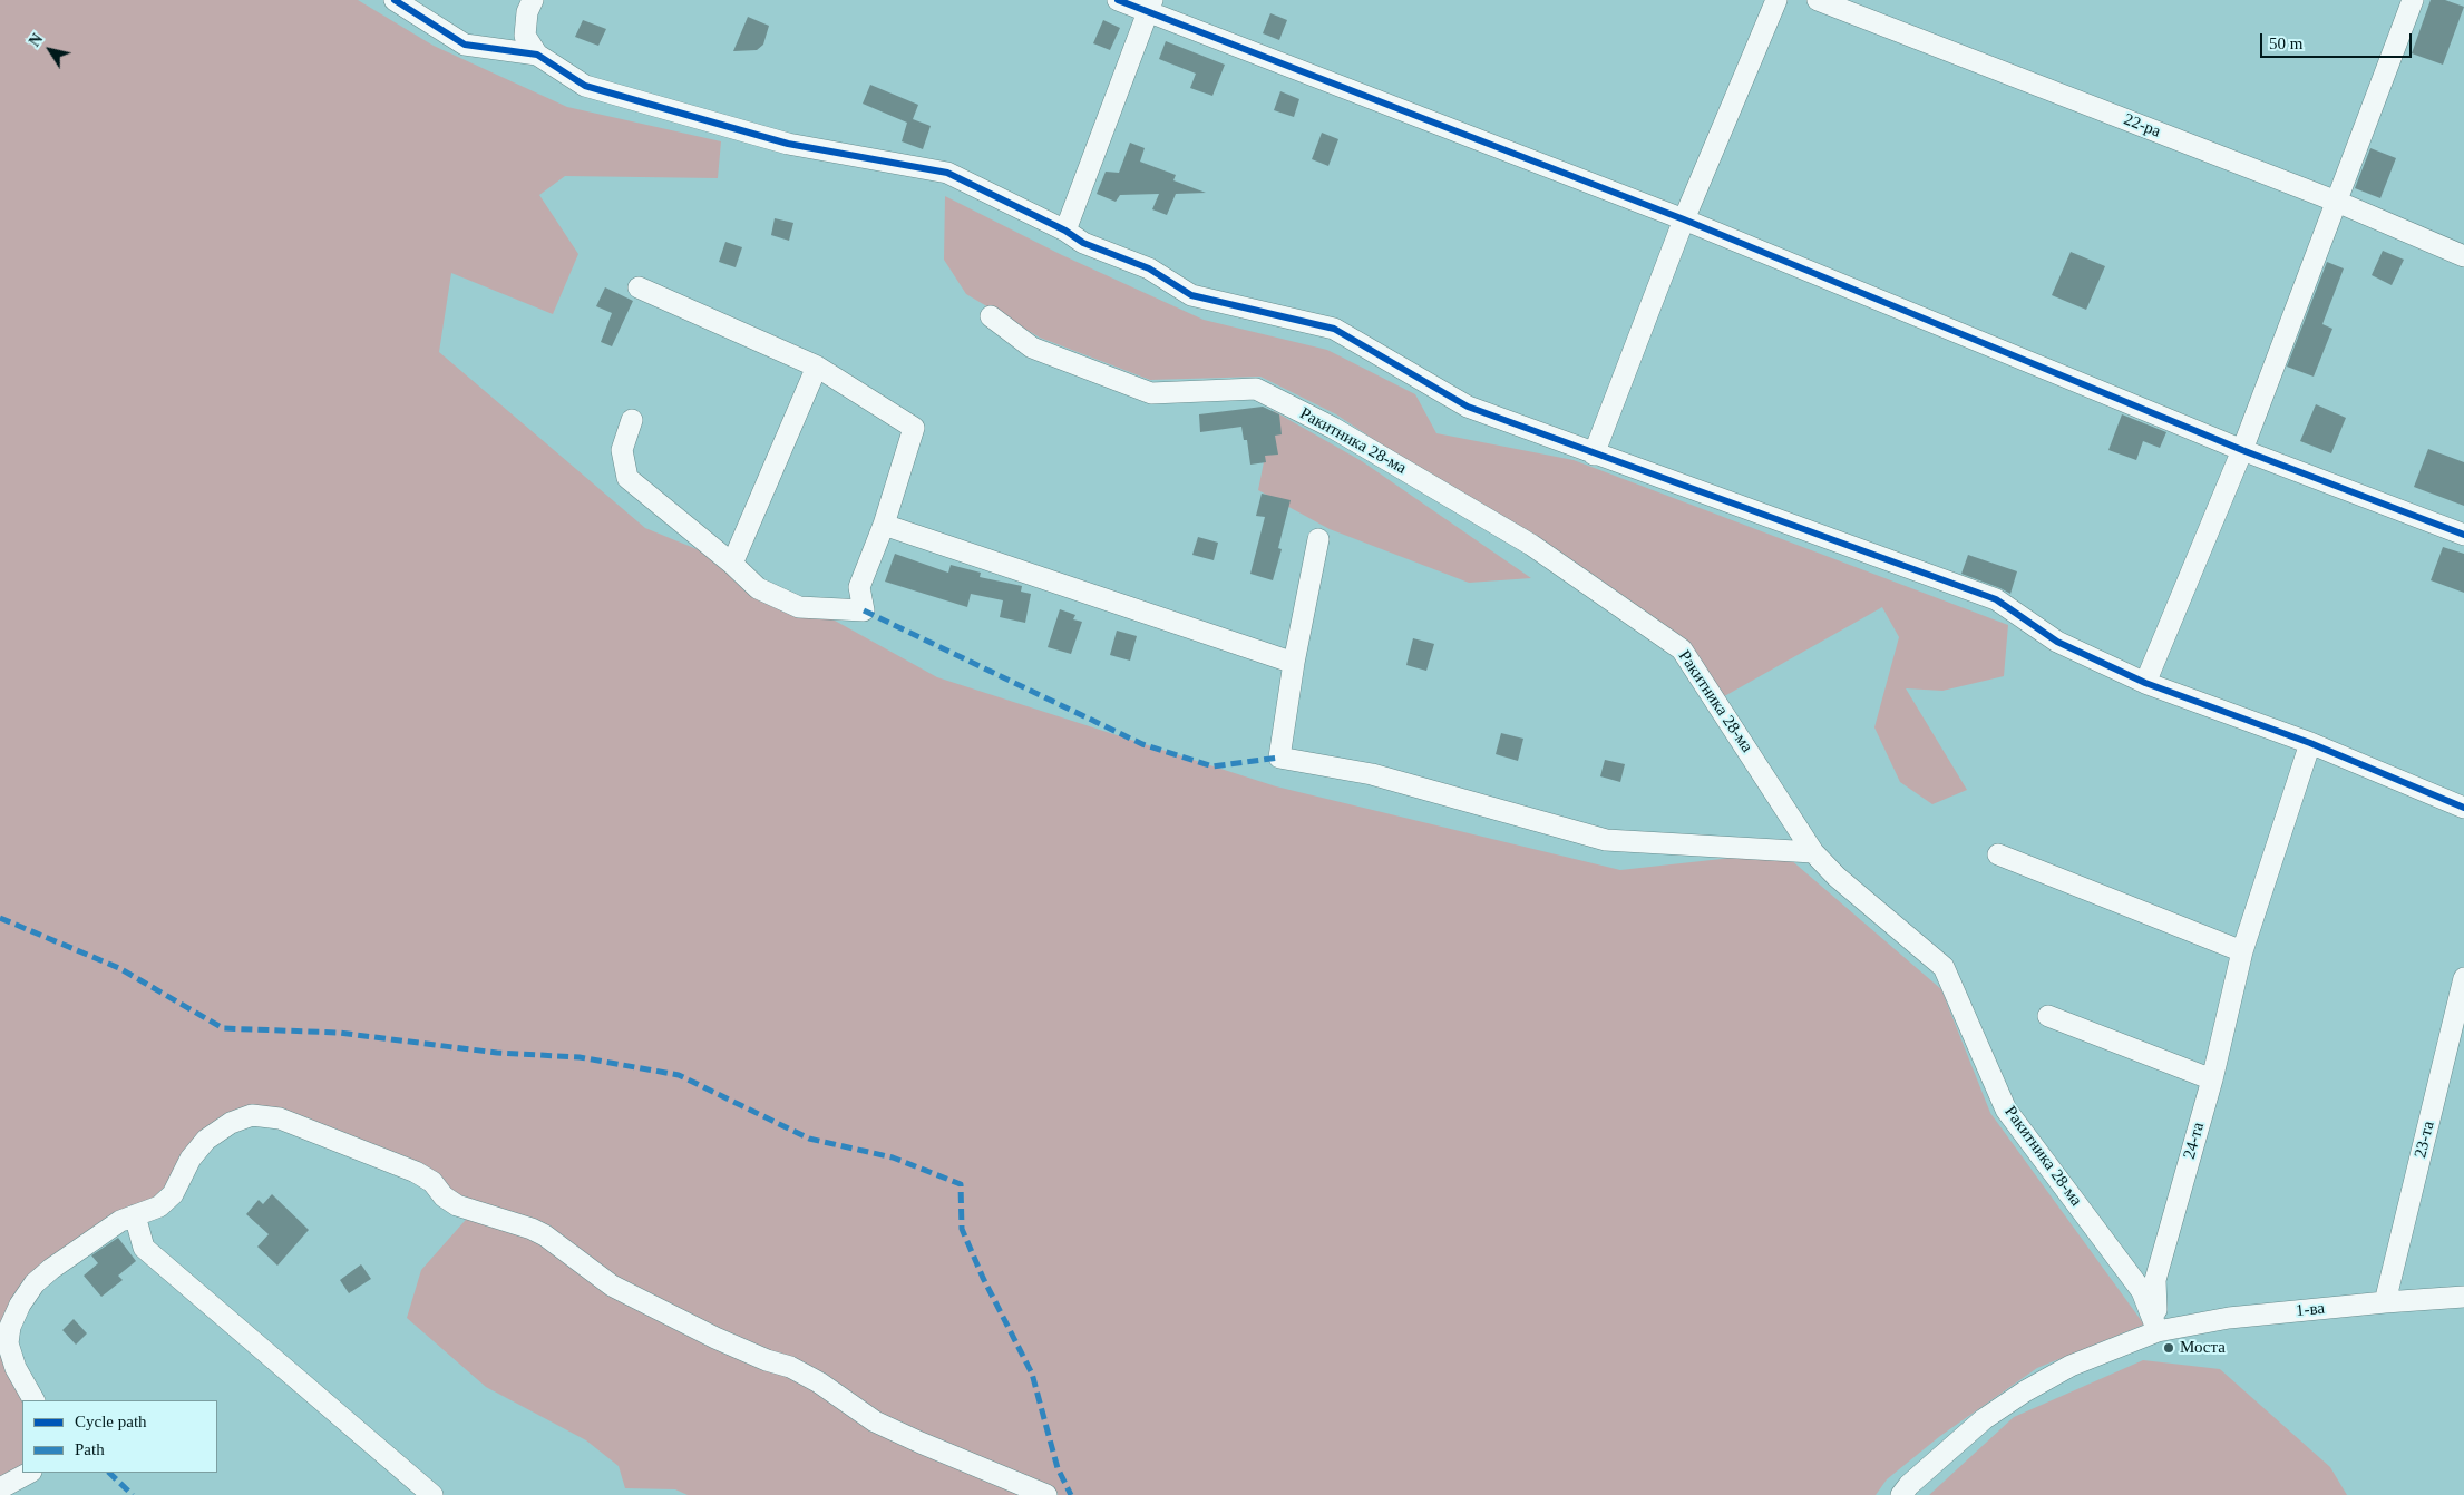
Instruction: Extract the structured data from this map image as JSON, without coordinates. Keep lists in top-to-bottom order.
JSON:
{
  "streets": {
    "street": [
      "22-ра",
      "Ракитника 28-ма",
      "23-та",
      "24-та",
      "1-ва"
    ]
  },
  "crossings": [
    ["Ракитника 28-ма", "24-та"],
    ["Ракитника 28-ма", "1-ва"],
    ["23-та", "1-ва"],
    ["24-та", "1-ва"]
  ],
  "places": ["Моста"],
  "legend": ["Cycle path", "Path"],
  "scale_bar": "50 m",
  "north": "top left"
}
